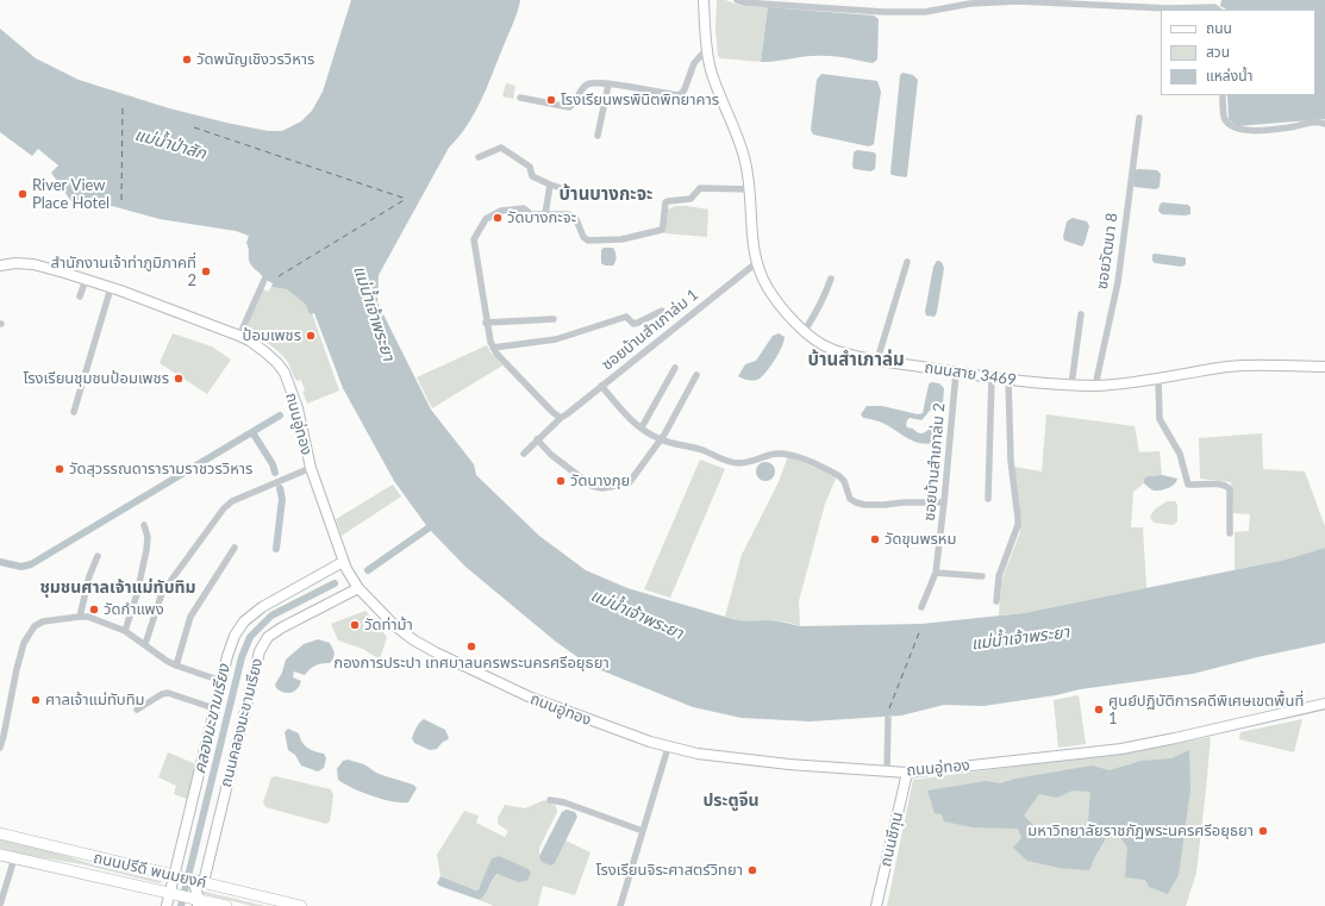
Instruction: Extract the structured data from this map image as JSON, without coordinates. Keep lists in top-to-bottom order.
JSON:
{
  "streets": {
    "main road": [
      "ถนนสาย 3469",
      "ถนนอู่ทอง",
      "ถนนคลองมะขามเรียง",
      "ถนนชีกุน",
      "ถนนปรีดี พนมยงค์"
    ],
    "street": ["ซอยวัฒนา 8", "ซอยบ้านสำเภาล่ม 1", "ซอยบ้านสำเภาล่ม 2"]
  },
  "crossings": [
    ["ซอยวัฒนา 8", "ถนนสาย 3469"],
    ["ซอยบ้านสำเภาล่ม 1", "ถนนสาย 3469"],
    ["ถนนสาย 3469", "ซอยบ้านสำเภาล่ม 2"],
    ["ถนนอู่ทอง", "ถนนคลองมะขามเรียง"],
    ["ถนนอู่ทอง", "ถนนชีกุน"],
    ["ถนนคลองมะขามเรียง", "ถนนปรีดี พนมยงค์"]
  ],
  "districts": [
    "บ้านบางกะจะ",
    "บ้านสำเภาล่ม",
    "ชุมชนศาลเจ้าแม่ทับทิม",
    "ประตูจีน"
  ],
  "water": ["แม่น้ำป่าสัก", "แม่น้ำเจ้าพระยา", "คลองมะขามเรียง"],
  "places": [
    "วัดพนัญเชิงวรวิหาร",
    "โรงเรียนพรพินิตพิทยาคาร",
    "River View Place Hotel",
    "วัดบางกะจะ",
    "สํานักงานเจ้าท่าภูมิภาคที่ 2",
    "ป้อมเพชร",
    "โรงเรียนชุมชนป้อมเพชร",
    "วัดสุวรรณดารารามราชวรวิหาร",
    "วัดนางกุย",
    "วัดขุนพรหม",
    "วัดกำแพง",
    "วัดท่าม้า",
    "กองการประปา เทศบาลนครพระนครศรีอยุธยา",
    "ศาลเจ้าแม่ทับทิม",
    "ศูนย์ปฏิบัติการคดีพิเศษเขตพื้นที่ 1",
    "มหาวิทยาลัยราชภัฏพระนครศรีอยุธยา",
    "โรงเรียนจิระศาสตร์วิทยา"
  ],
  "legend": ["ถนน", "สวน", "แหล่งน้ำ"]
}
